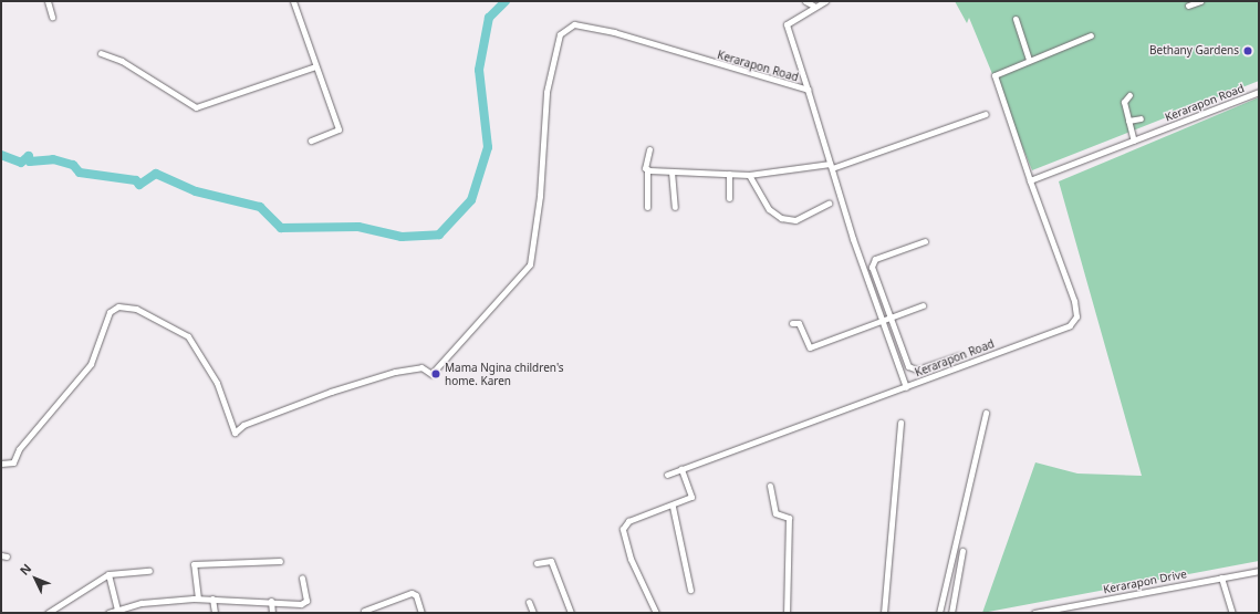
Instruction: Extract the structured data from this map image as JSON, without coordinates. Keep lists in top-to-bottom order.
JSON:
{
  "streets": {
    "street": ["Kerarapon Road", "Kerarapon Drive"]
  },
  "places": ["Bethany Gardens", "Mama Ngina children's home. Karen"],
  "north": "top left"
}
